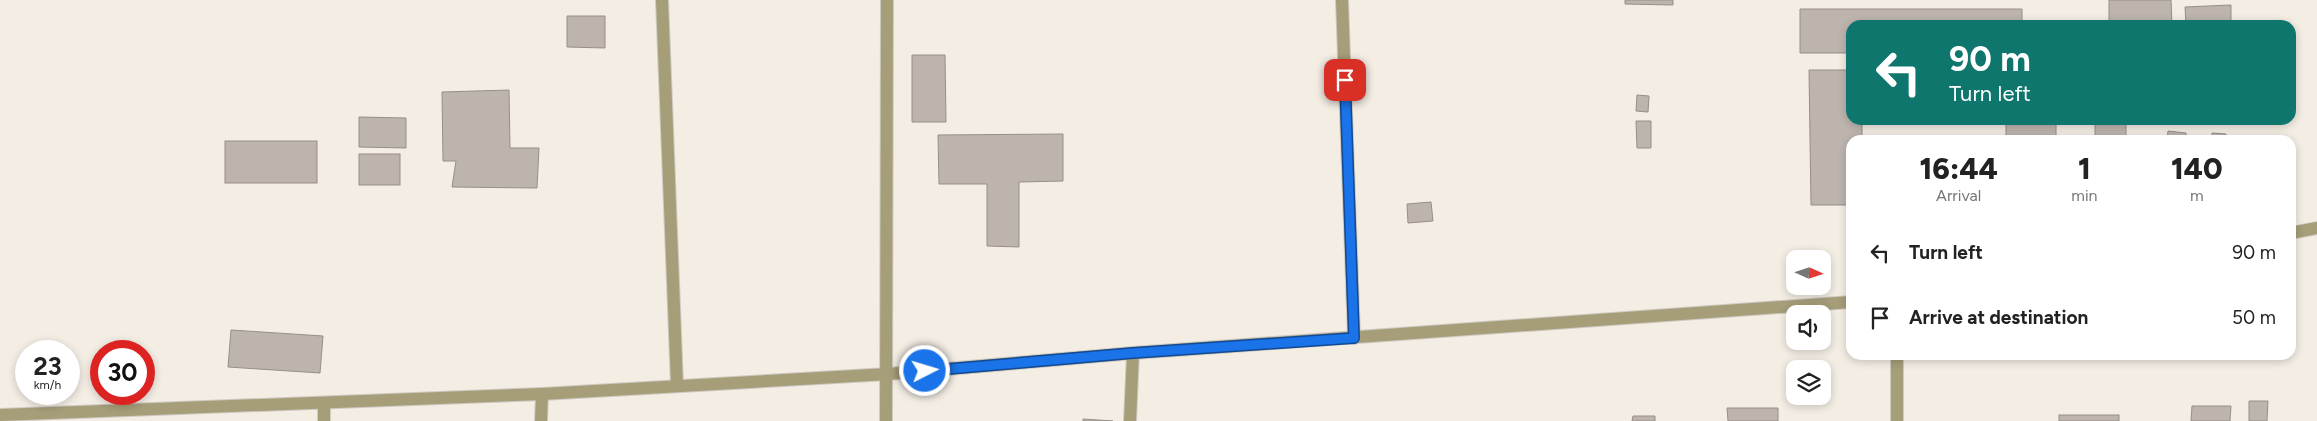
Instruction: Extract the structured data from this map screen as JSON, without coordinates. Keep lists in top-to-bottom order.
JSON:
{
  "north": "right",
  "page": {
    "turn": ["90 m", "Turn left"],
    "eta": [
      "16:44",
      "Arrival",
      "1",
      "min",
      "140",
      "m"
    ],
    "list": [
      {
        "name": "Turn left",
        "value": "90 m"
      },
      {
        "name": "Arrive at destination",
        "value": "50 m"
      }
    ],
    "speed": "23 km/h",
    "limit": "30"
  }
}
